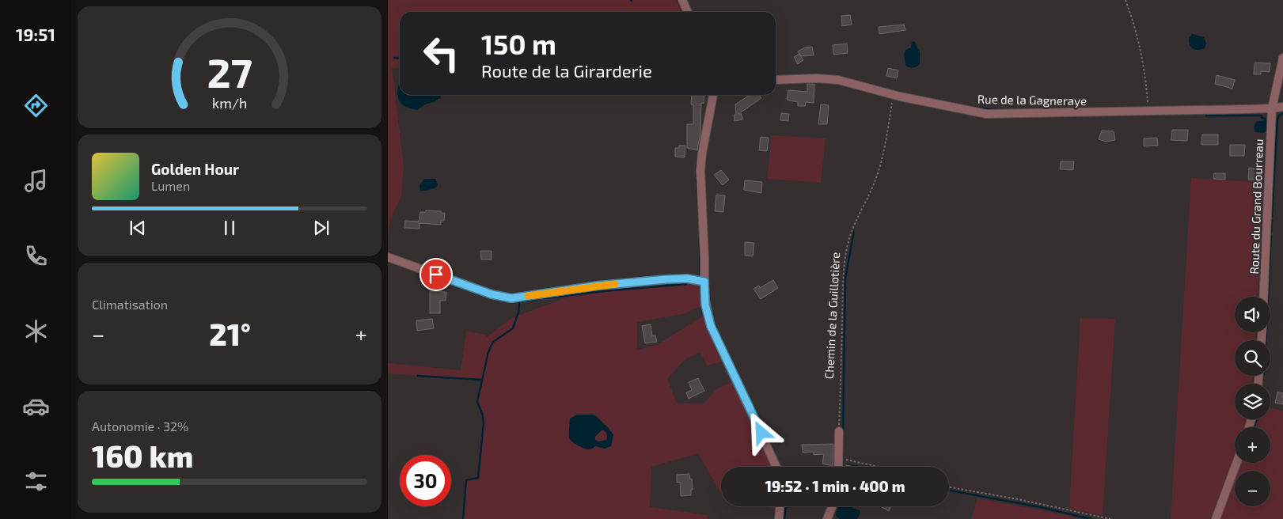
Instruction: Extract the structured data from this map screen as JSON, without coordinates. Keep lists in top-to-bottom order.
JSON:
{
  "streets": {
    "street": ["Rue de la Gagneraye", "Route du Grand Bourreau"],
    "path": ["Chemin de la Guillotière"]
  },
  "crossings": [
    ["Rue de la Gagneraye", "Route du Grand Bourreau"],
    ["Rue de la Gagneraye", "Chemin de la Guillotière"]
  ],
  "page": {
    "tabs": "19:51",
    "turn": ["150 m", "Route de la Girarderie"],
    "song": ["Golden Hour", "Lumen"],
    "tile": [
      "Climatisation",
      ["Autonomie · 32%", "160 km"]
    ],
    "map_buttons": ["+", "−"],
    "heat": ["−", "21°", "+"],
    "limit": "30",
    "trip": "19:52 · 1 min · 400 m",
    "gauge": ["27", "km/h"]
  }
}
